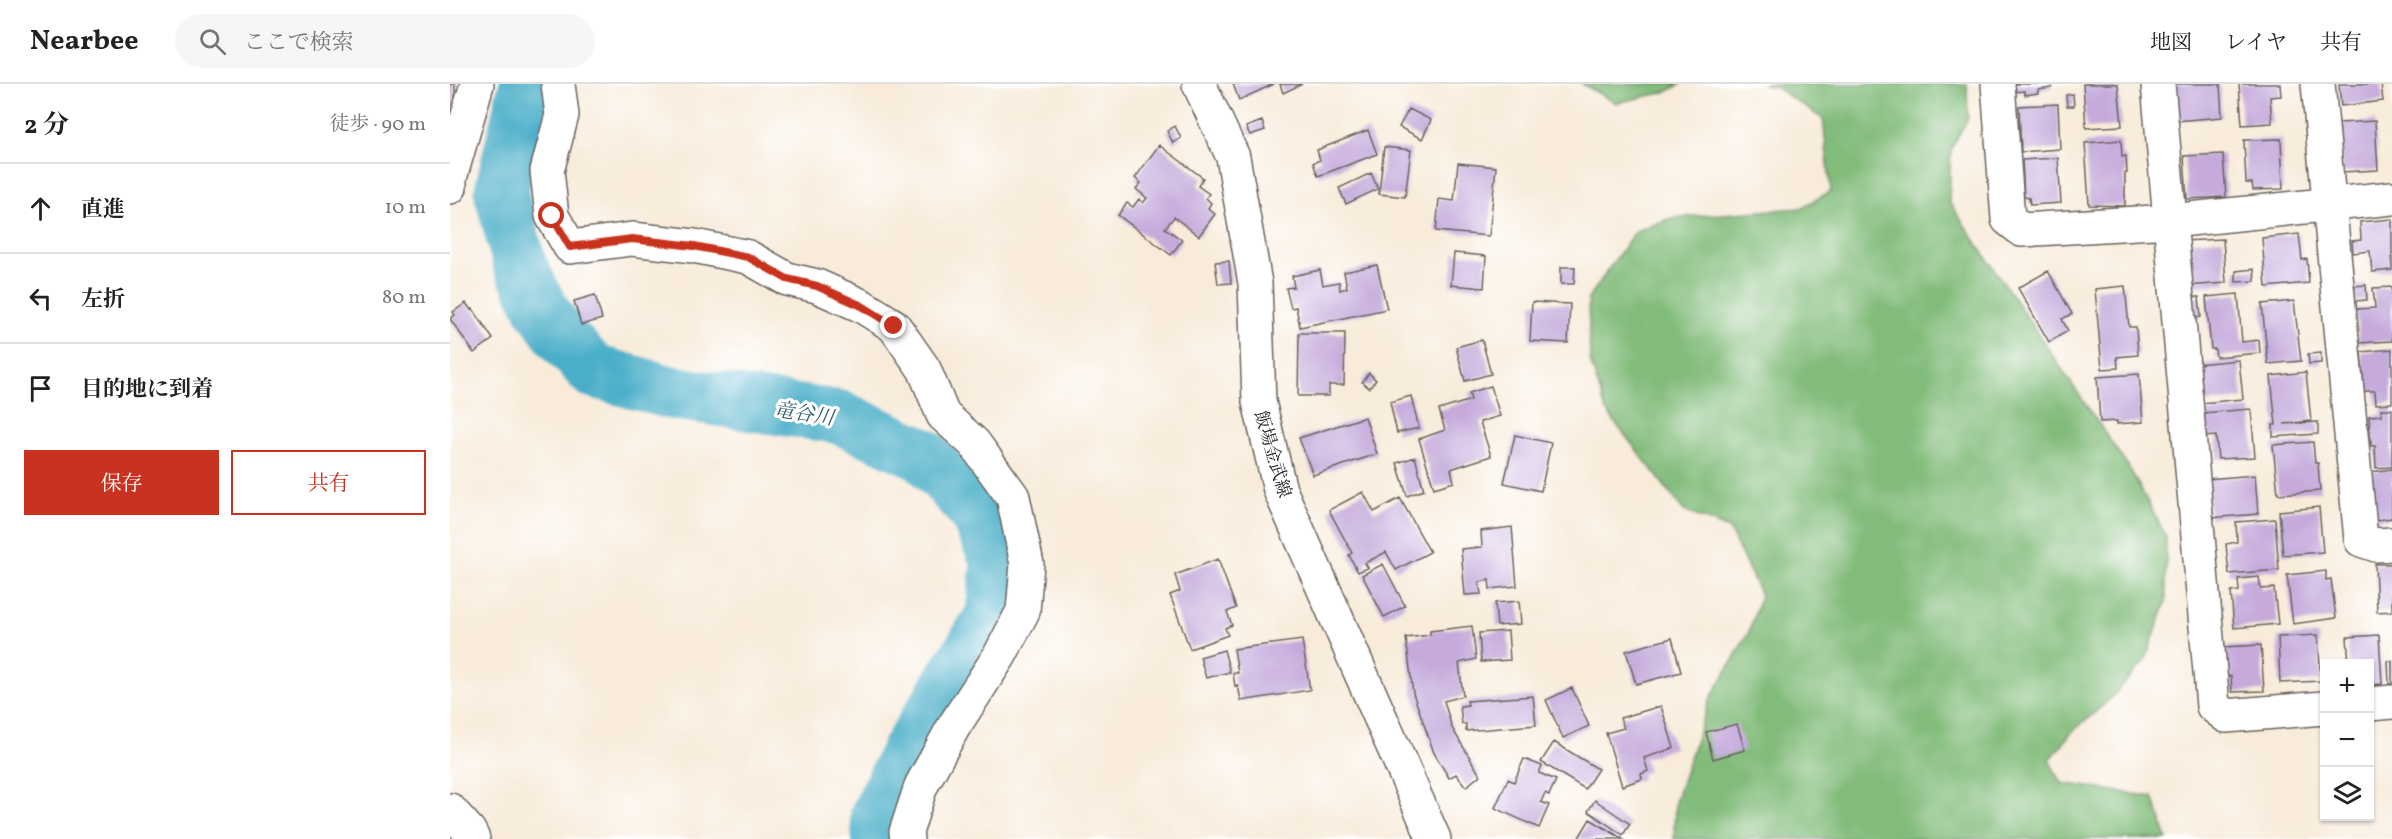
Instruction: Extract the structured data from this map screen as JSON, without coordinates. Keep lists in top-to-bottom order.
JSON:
{
  "streets": {
    "street": ["飯場金武線"]
  },
  "water": ["竜谷川"],
  "page": {
    "header": "Nearbee",
    "search": "ここで検索",
    "nav": ["地図", "レイヤ", "共有"],
    "heading": ["2 分", "徒歩 · 90 m"],
    "list": [
      ["直進", "10 m"],
      ["左折", "80 m"],
      "目的地に到着"
    ],
    "buttons": ["保存", "共有"],
    "map_buttons": ["+", "−"]
  }
}
